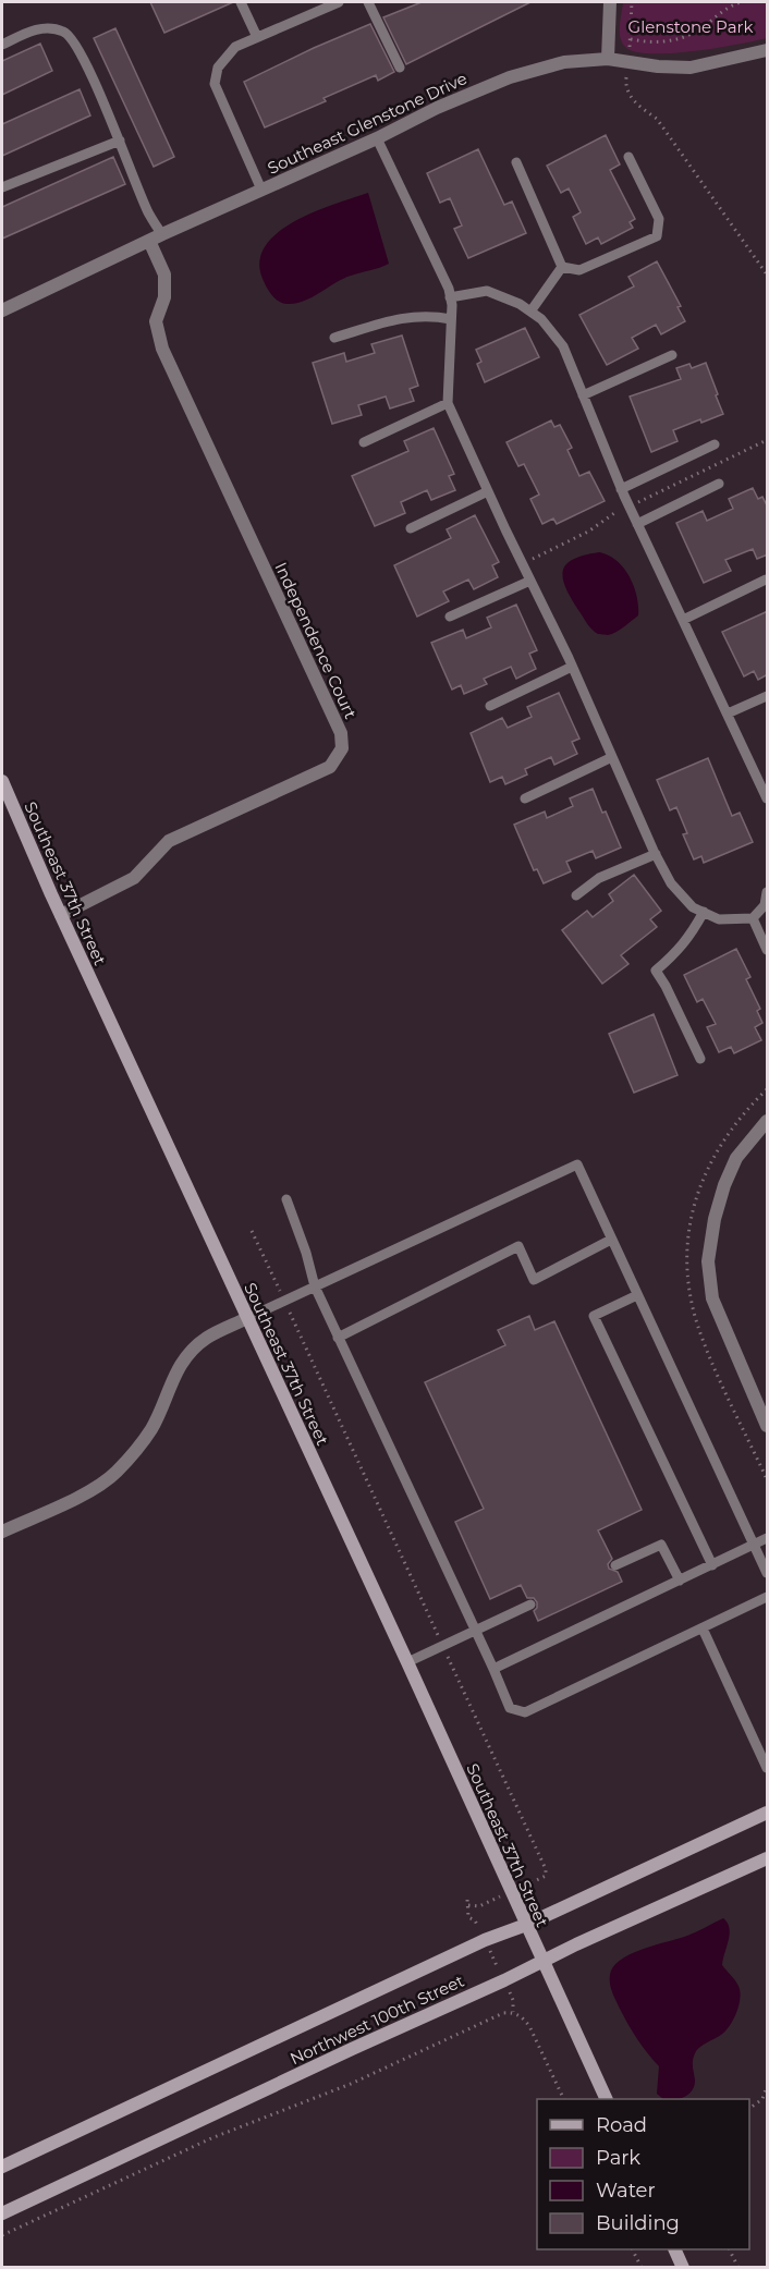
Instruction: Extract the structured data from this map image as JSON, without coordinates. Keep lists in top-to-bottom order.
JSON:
{
  "streets": {
    "street": [
      "Southeast Glenstone Drive",
      "Independence Court",
      "Southeast 37th Street",
      "Northwest 100th Street"
    ]
  },
  "crossings": [
    ["Southeast Glenstone Drive", "Independence Court"],
    ["Independence Court", "Southeast 37th Street"],
    ["Southeast 37th Street", "Northwest 100th Street"]
  ],
  "parks": ["Glenstone Park"],
  "legend": [
    "Road",
    "Park",
    "Water",
    "Building"
  ]
}
